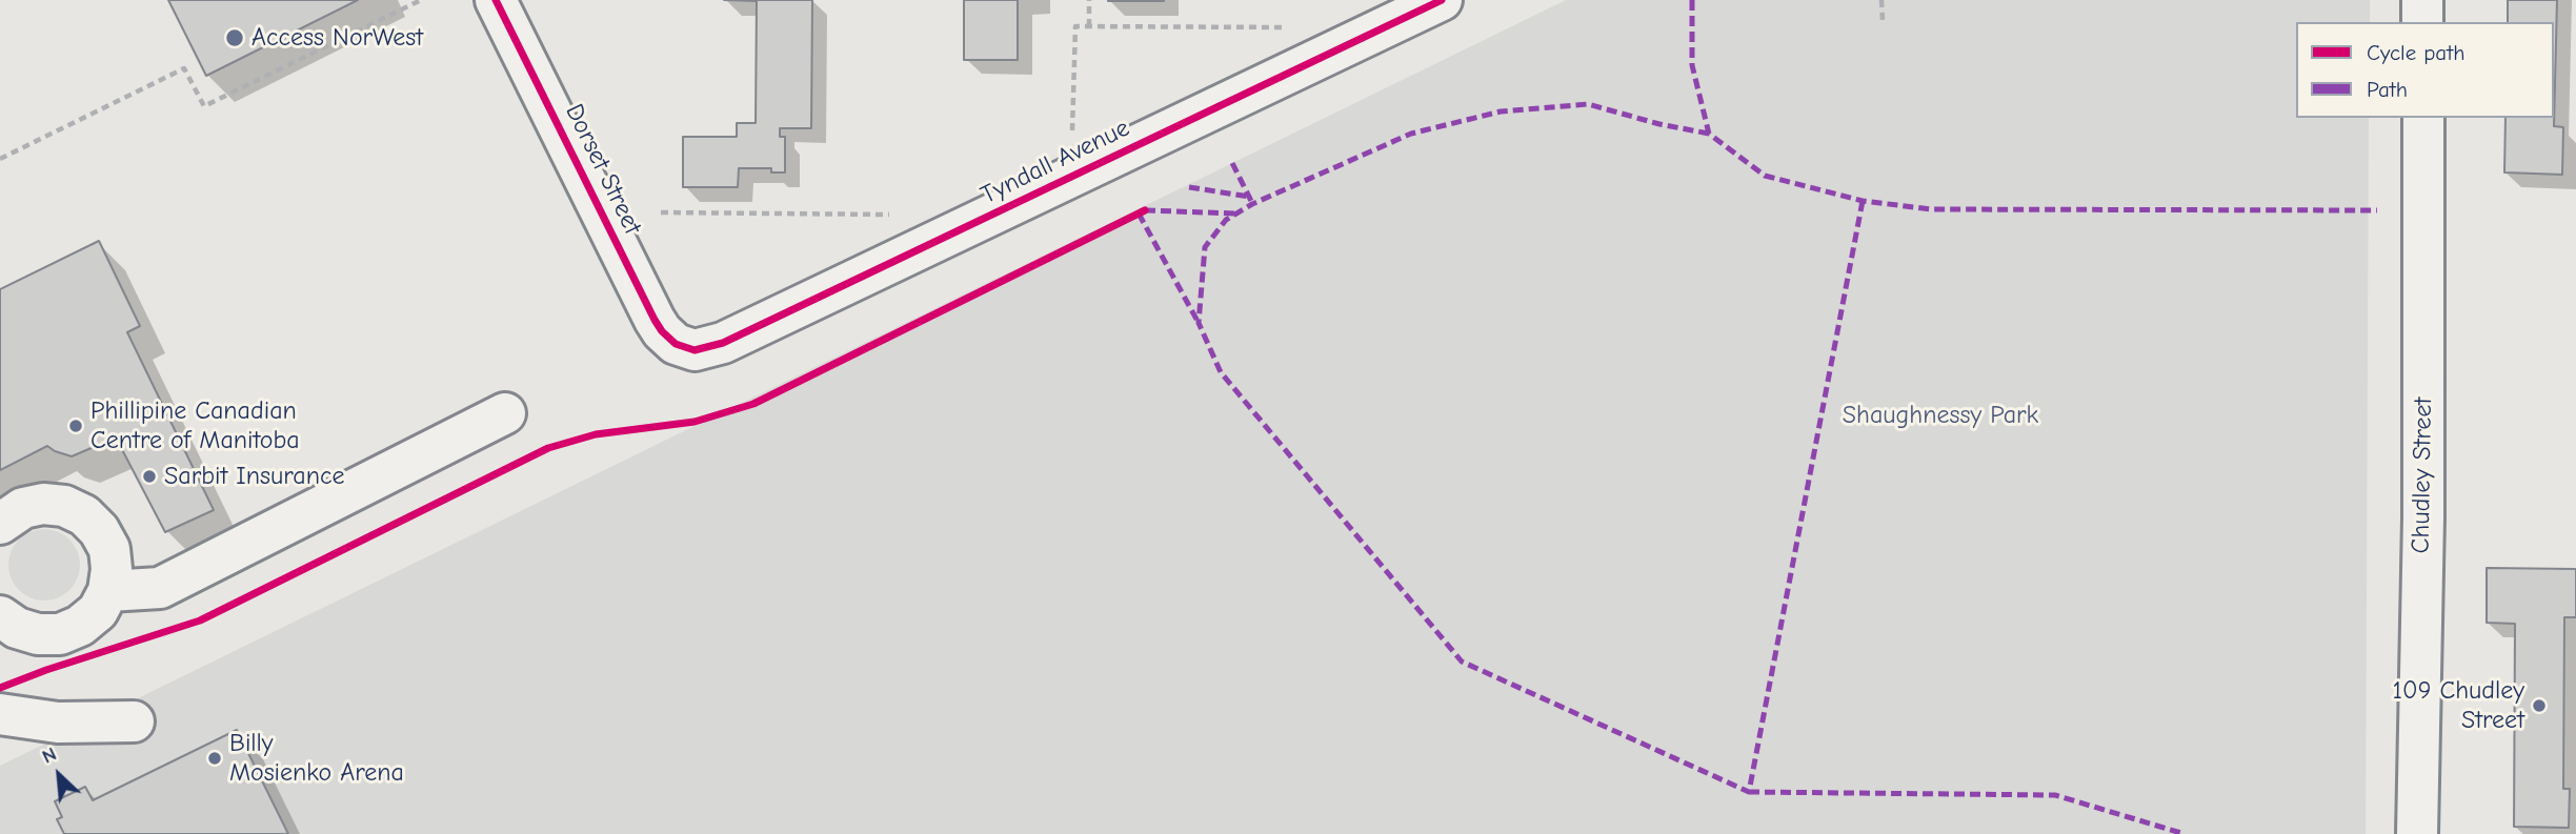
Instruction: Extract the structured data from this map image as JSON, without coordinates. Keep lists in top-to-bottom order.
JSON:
{
  "streets": {
    "street": ["Tyndall Avenue", "Dorset Street", "Chudley Street"]
  },
  "crossings": [
    ["Tyndall Avenue", "Dorset Street"]
  ],
  "parks": ["Shaughnessy Park"],
  "places": [
    "Access NorWest",
    "Phillipine Canadian Centre of Manitoba",
    "Sarbit Insurance",
    "109 Chudley Street",
    "Billy Mosienko Arena"
  ],
  "legend": ["Cycle path", "Path"],
  "north": "top left"
}
